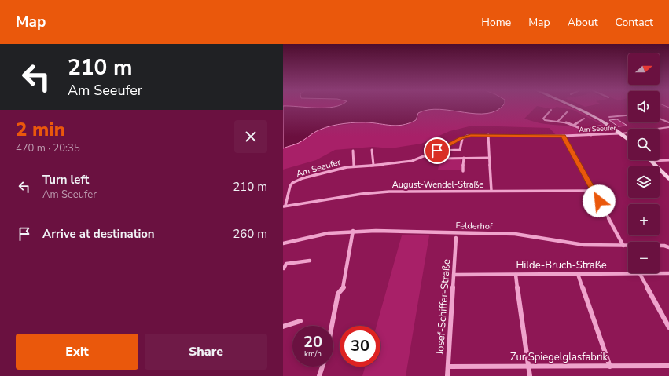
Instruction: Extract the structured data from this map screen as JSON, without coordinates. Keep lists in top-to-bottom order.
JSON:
{
  "streets": {
    "street": [
      "Am Seeufer",
      "August-Wendel-Straße",
      "Felderhof",
      "Hilde-Bruch-Straße",
      "Josef-Schiffer-Straße",
      "Zur Spiegelglasfabrik"
    ]
  },
  "crossings": [
    ["Am Seeufer", "August-Wendel-Straße"],
    ["Hilde-Bruch-Straße", "Josef-Schiffer-Straße"],
    ["Josef-Schiffer-Straße", "Zur Spiegelglasfabrik"]
  ],
  "north": "right",
  "page": {
    "header": "Map",
    "nav": [
      "Home",
      "Map",
      "About",
      "Contact"
    ],
    "turn": ["210 m", "Am Seeufer"],
    "map_buttons": ["+", "−"],
    "heading": ["2 min", "470 m · 20:35"],
    "list": [
      {
        "name": "Turn left",
        "note": "Am Seeufer",
        "value": "210 m"
      },
      {
        "name": "Arrive at destination",
        "value": "260 m"
      }
    ],
    "speed": "20 km/h",
    "limit": "30",
    "buttons": ["Exit", "Share"]
  }
}
